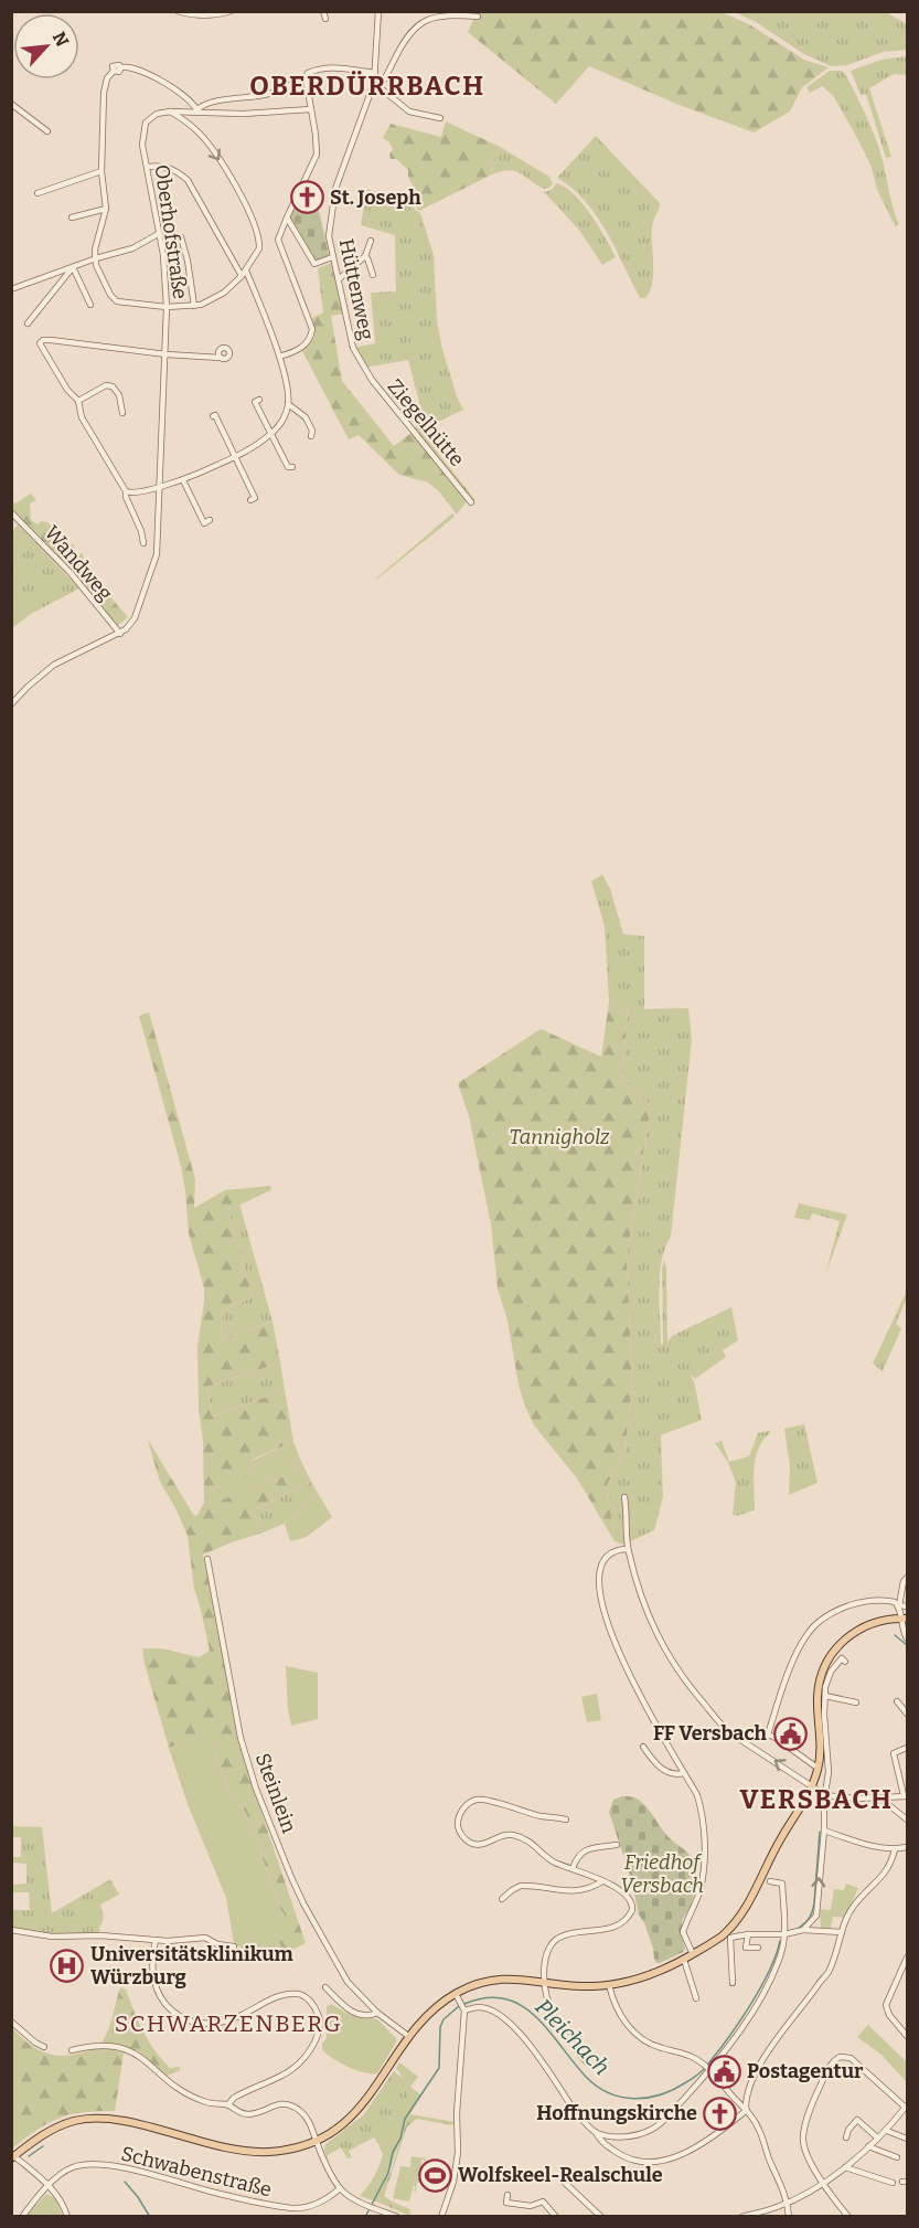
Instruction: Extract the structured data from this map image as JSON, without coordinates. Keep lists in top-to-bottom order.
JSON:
{
  "streets": {
    "street": [
      "Oberhofstraße",
      "Hüttenweg",
      "Ziegelhütte",
      "Wandweg",
      "Steinlein",
      "Schwabenstraße"
    ]
  },
  "crossings": [
    ["Oberhofstraße", "Wandweg"],
    ["Hüttenweg", "Ziegelhütte"]
  ],
  "districts": ["OBERDÜRRBACH", "VERSBACH", "SCHWARZENBERG"],
  "water": ["Pleichach"],
  "parks": ["Tannigholz", "Friedhof Versbach"],
  "places": {
    "church": ["St. Joseph", "Hoffnungskirche"],
    "public building": ["FF Versbach", "Postagentur"],
    "hospital": ["Universitätsklinikum Würzburg"],
    "sports": ["Wolfskeel-Realschule"]
  },
  "north": "top right"
}
